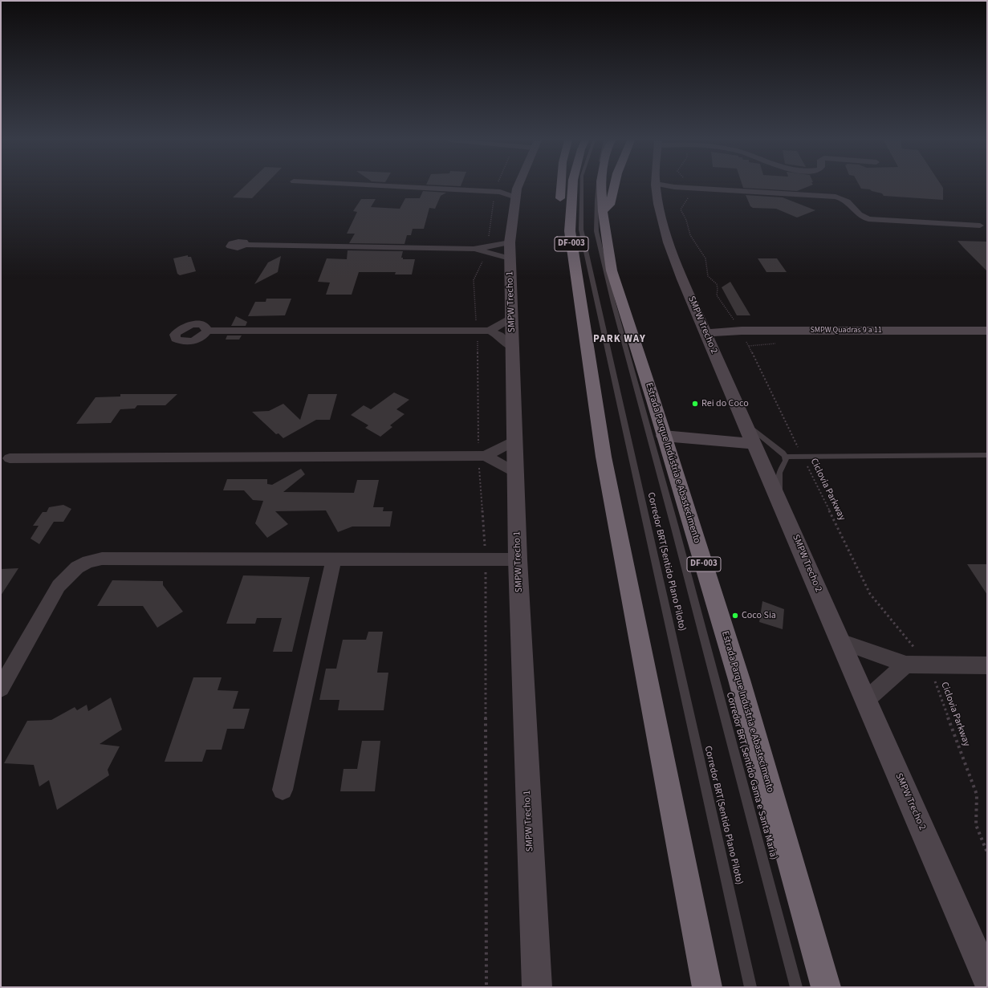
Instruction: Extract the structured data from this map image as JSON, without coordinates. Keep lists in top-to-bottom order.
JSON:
{
  "streets": {
    "highway": ["DF-003", "Estrada Parque Indústria e Abastecimento"],
    "street": ["SMPW Trecho 1", "SMPW Trecho 2", "SMPW Quadras 9 a 11"],
    "lane": ["Corredor BRT(Sentido Plano Piloto)", "Corredor BRT(Sentido Gama e Santa Maria)"],
    "path": ["Ciclovia Parkway"]
  },
  "crossings": [
    ["SMPW Trecho 2", "SMPW Quadras 9 a 11"],
    ["SMPW Quadras 9 a 11", "Ciclovia Parkway"]
  ],
  "districts": ["PARK WAY"],
  "places": ["Rei do Coco", "Coco Sia"]
}
